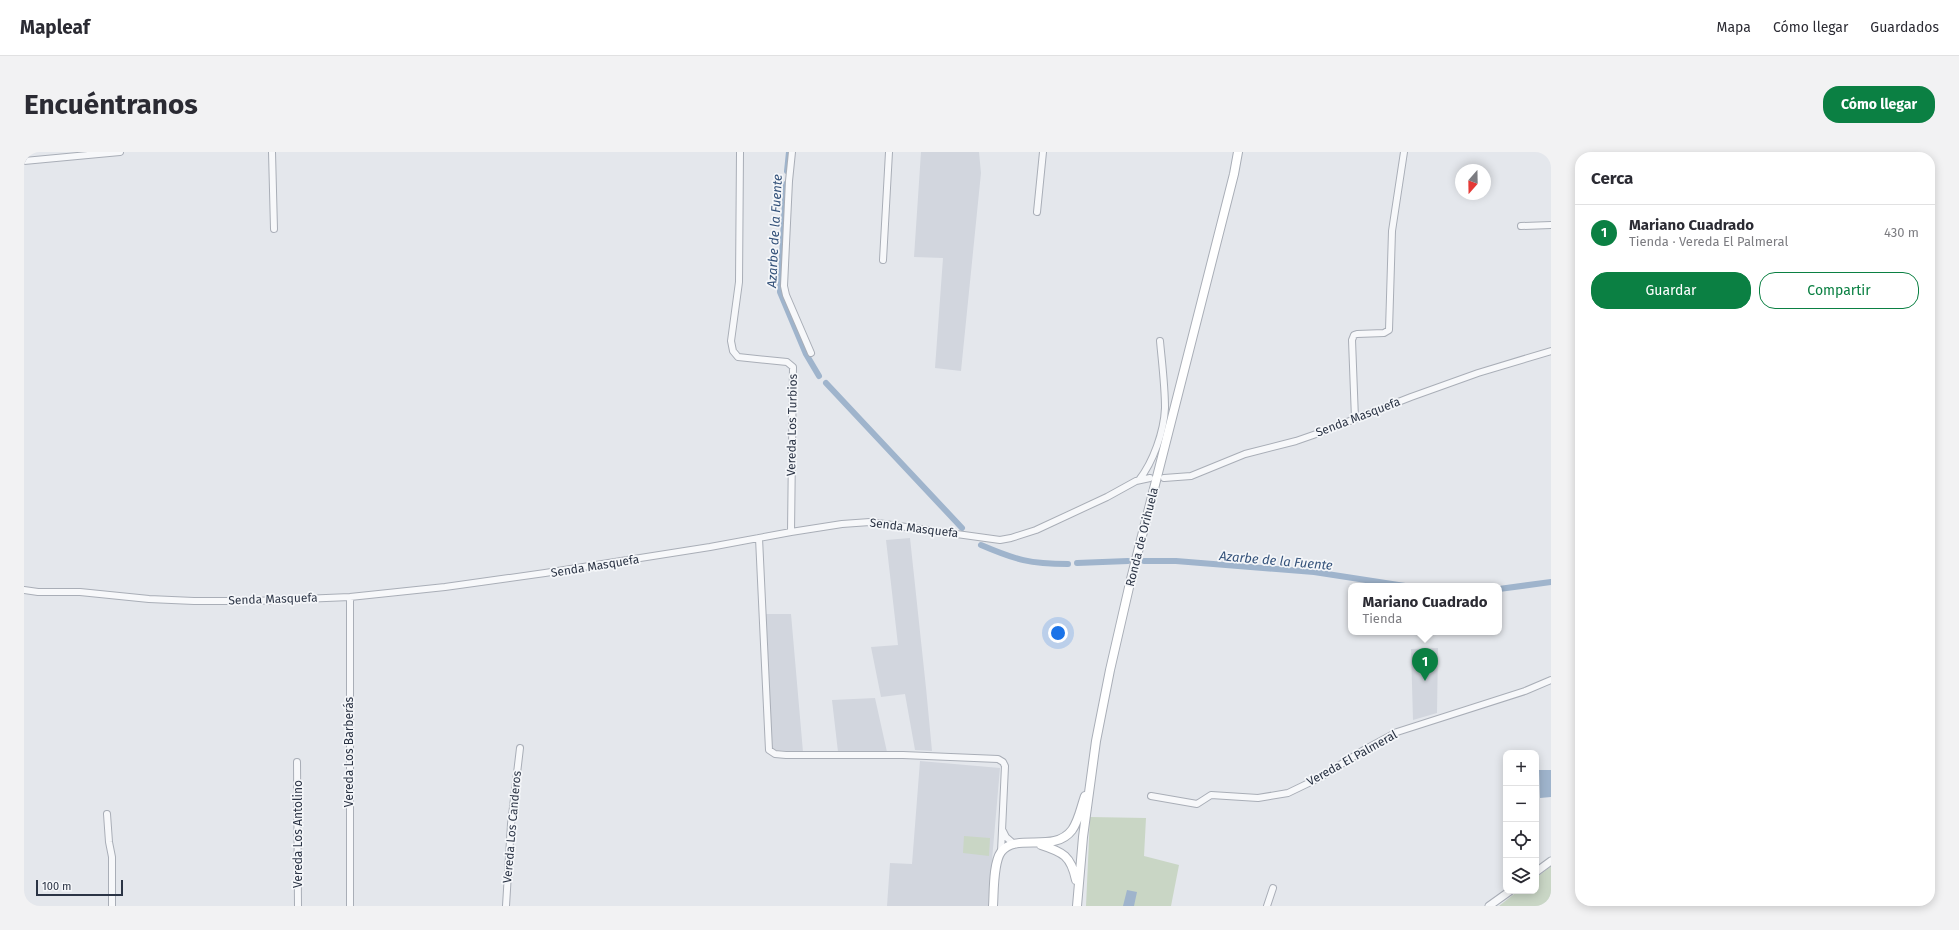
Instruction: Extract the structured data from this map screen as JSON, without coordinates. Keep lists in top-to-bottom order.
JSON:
{
  "streets": {
    "main road": ["Ronda de Orihuela"],
    "street": [
      "Senda Masquefa",
      "Vereda Los Turbios",
      "Vereda Los Barberás",
      "Vereda El Palmeral",
      "Vereda Los Canderos",
      "Vereda Los Antolino"
    ]
  },
  "crossings": [
    ["Senda Masquefa", "Vereda Los Turbios"],
    ["Senda Masquefa", "Vereda Los Barberás"]
  ],
  "water": ["Azarbe de la Fuente"],
  "scale_bar": "100 m",
  "north": "bottom",
  "page": {
    "header": "Mapleaf",
    "nav": ["Mapa", "Cómo llegar", "Guardados"],
    "buttons": [
      "Cómo llegar",
      ["Guardar", "Compartir"]
    ],
    "title": "Encuéntranos",
    "heading": "Cerca",
    "list": [
      {
        "mark": "1",
        "name": "Mariano Cuadrado",
        "note": "Tienda · Vereda El Palmeral",
        "value": "430 m"
      }
    ],
    "popup": ["Mariano Cuadrado", "Tienda"],
    "pins": "1",
    "map_buttons": ["+", "−"],
    "scale": "100 m"
  }
}
